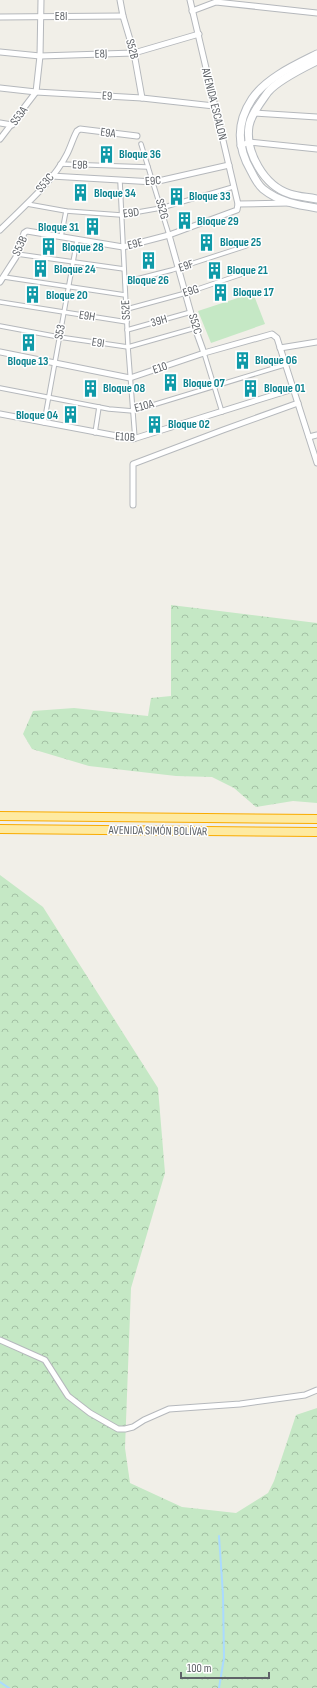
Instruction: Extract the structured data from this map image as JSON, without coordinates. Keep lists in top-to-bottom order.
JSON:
{
  "streets": {
    "highway": ["AVENIDA SIMÓN BOLÍVAR"],
    "street": [
      "E8I",
      "S52B",
      "E8J",
      "E9",
      "AVENIDA ESCALON",
      "S53A",
      "E9A",
      "E9B",
      "E9C",
      "S53C",
      "S52G",
      "E9D",
      "E9E",
      "S53B",
      "E9F",
      "E9G",
      "S52E",
      "E9H",
      "39H",
      "S52C",
      "S53",
      "E9I",
      "E10",
      "E10A",
      "E10B"
    ]
  },
  "crossings": [
    ["E8I", "S52B"],
    ["S52B", "E8J"],
    ["S52B", "E9"],
    ["E8J", "AVENIDA ESCALON"],
    ["E9", "AVENIDA ESCALON"],
    ["E9", "S53A"],
    ["AVENIDA ESCALON", "E9C"],
    ["AVENIDA ESCALON", "E9D"],
    ["AVENIDA ESCALON", "E9E"],
    ["E9A", "S53C"],
    ["E9B", "S53C"],
    ["E9C", "S53C"],
    ["E9C", "S52G"],
    ["E9C", "S52E"],
    ["S53C", "E9D"],
    ["S52G", "E9D"],
    ["S52G", "E9E"],
    ["S52G", "S52C"],
    ["E9D", "S52E"],
    ["E9E", "S53B"],
    ["E9E", "S52E"],
    ["E9E", "S52C"],
    ["E9E", "S53"],
    ["E9F", "S52E"],
    ["E9F", "S52C"],
    ["E9G", "S52E"],
    ["E9G", "S52C"],
    ["S52E", "E9H"],
    ["S52E", "39H"],
    ["S52E", "E9I"],
    ["S52E", "E10"],
    ["S52E", "E10A"],
    ["S52E", "E10B"],
    ["E9H", "S53"],
    ["39H", "S52C"],
    ["S52C", "E9I"],
    ["S52C", "E10"],
    ["S52C", "E10A"],
    ["S52C", "E10B"],
    ["S53", "E9I"],
    ["S53", "E10"],
    ["S53", "E10A"],
    ["S53", "E10B"]
  ],
  "places": {
    "building": [
      "Bloque 36",
      "Bloque 34",
      "Bloque 33",
      "Bloque 29",
      "Bloque 31",
      "Bloque 25",
      "Bloque 28",
      "Bloque 26",
      "Bloque 24",
      "Bloque 21",
      "Bloque 17",
      "Bloque 20",
      "Bloque 13",
      "Bloque 06",
      "Bloque 07",
      "Bloque 08",
      "Bloque 01",
      "Bloque 04",
      "Bloque 02"
    ]
  },
  "scale_bar": "100 m"
}
